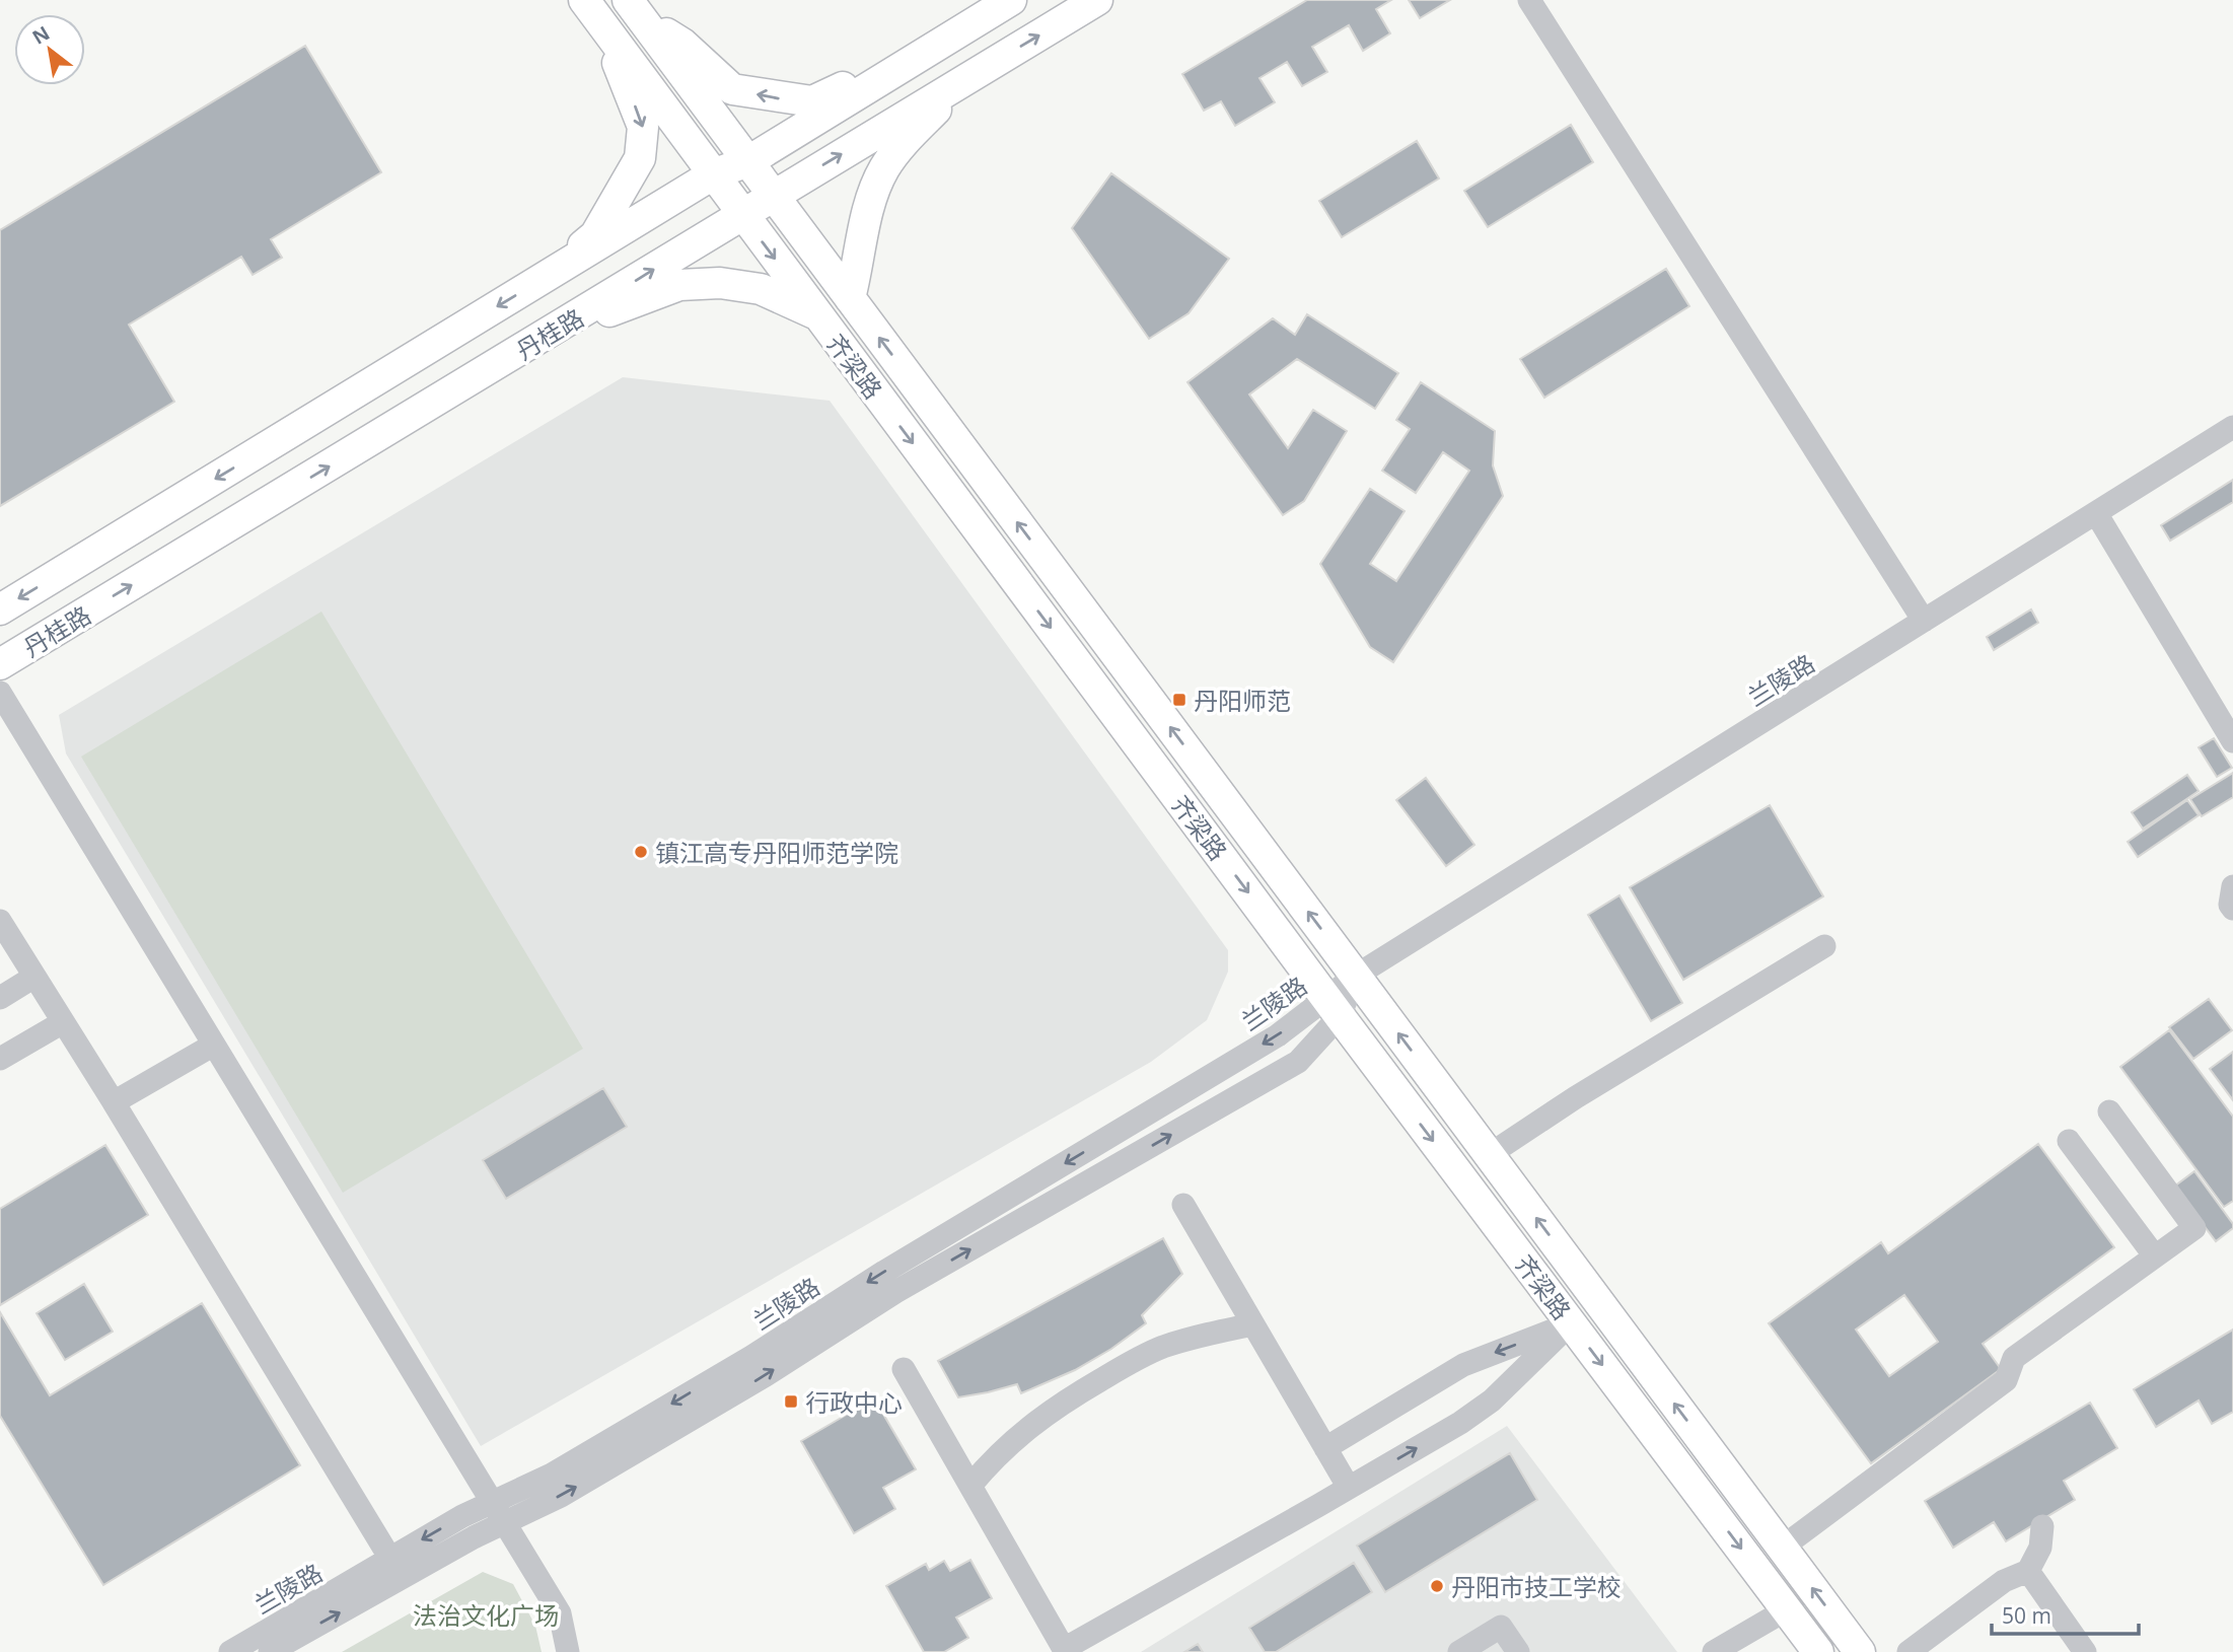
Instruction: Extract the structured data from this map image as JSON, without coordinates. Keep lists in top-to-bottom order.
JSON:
{
  "streets": {
    "main road": ["丹桂路", "齐梁路"],
    "street": ["兰陵路"]
  },
  "crossings": [
    ["丹桂路", "齐梁路"],
    ["齐梁路", "兰陵路"]
  ],
  "parks": ["法治文化广场"],
  "places": {
    "transit": ["丹阳师范", "行政中心"],
    "other": ["镇江高专丹阳师范学院", "丹阳市技工学校"]
  },
  "scale_bar": "50 m",
  "north": "top left"
}
